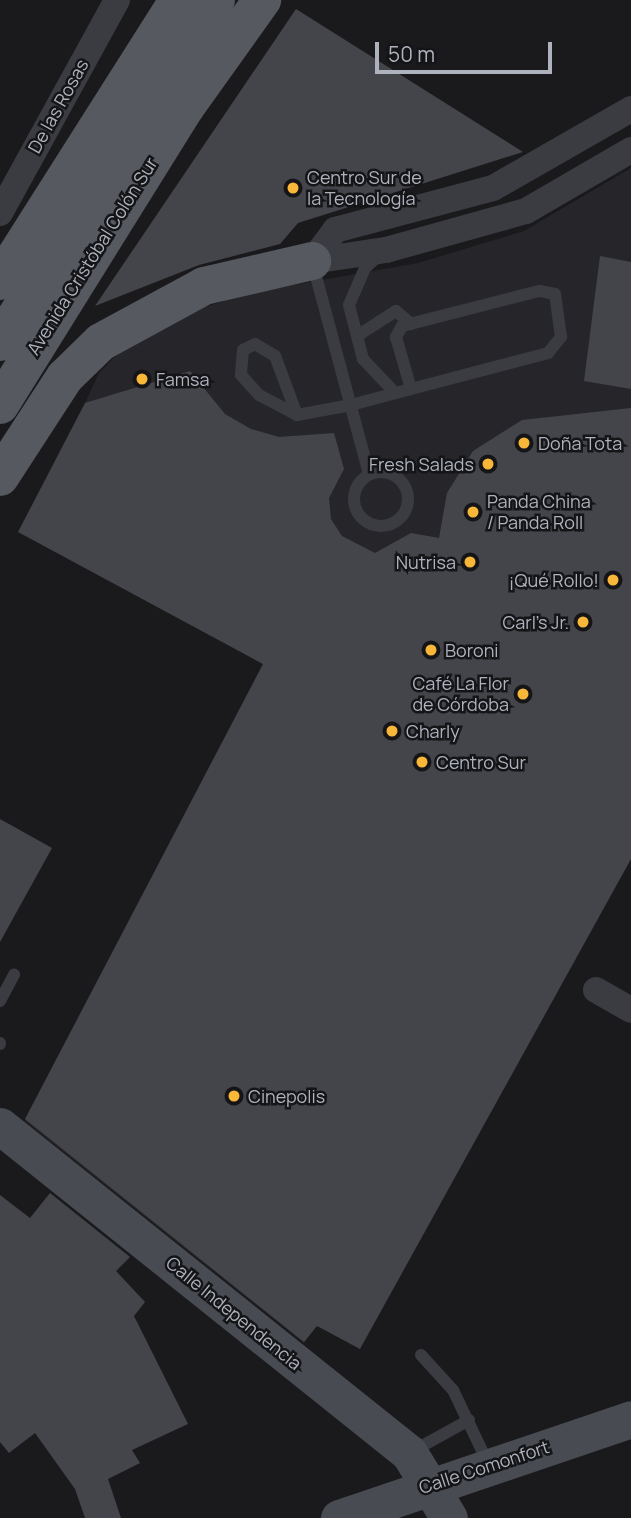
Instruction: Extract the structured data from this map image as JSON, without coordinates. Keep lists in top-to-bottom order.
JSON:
{
  "streets": {
    "main road": ["Avenida Cristóbal Colón Sur"],
    "street": ["De las Rosas", "Calle Independencia", "Calle Comonfort"]
  },
  "crossings": [
    ["Calle Independencia", "Calle Comonfort"]
  ],
  "places": [
    "Centro Sur de la Tecnología",
    "Famsa",
    "Doña Tota",
    "Fresh Salads",
    "Panda China / Panda Roll",
    "Nutrisa",
    "¡Qué Rollo!",
    "Carl's Jr.",
    "Boroni",
    "Café La Flor de Córdoba",
    "Charly",
    "Centro Sur",
    "Cinepolis"
  ],
  "scale_bar": "50 m"
}
